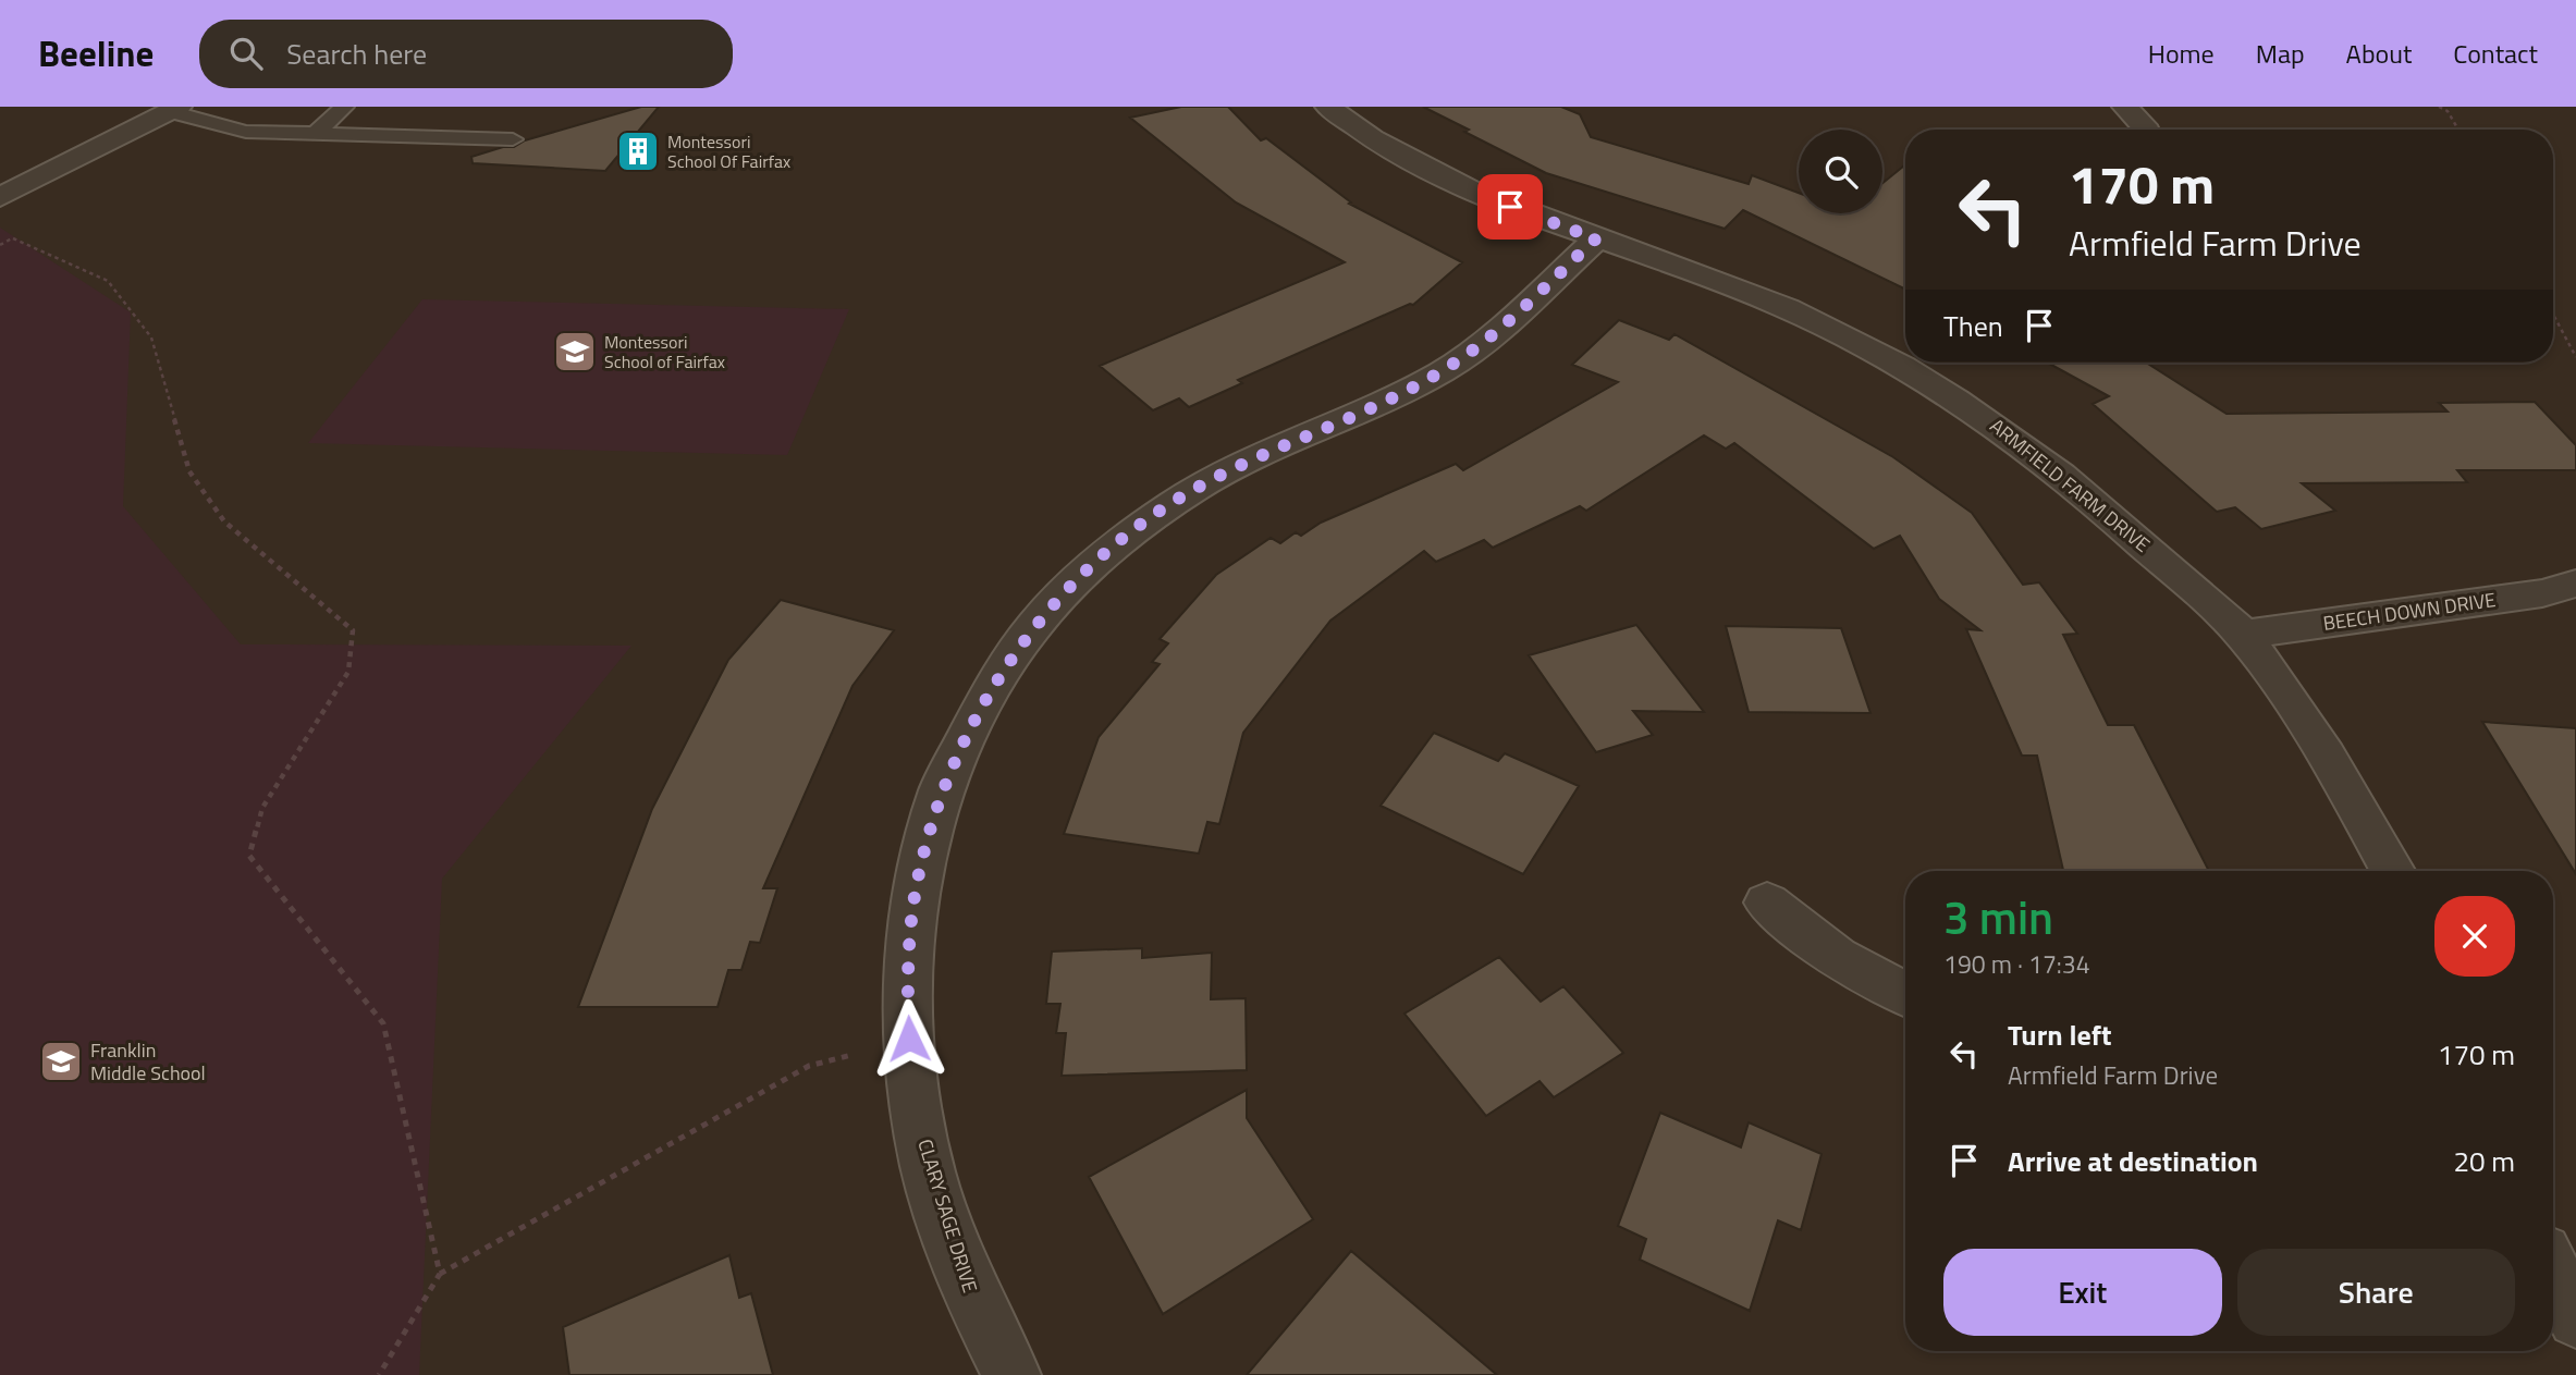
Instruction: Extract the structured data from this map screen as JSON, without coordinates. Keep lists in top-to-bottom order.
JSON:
{
  "streets": {
    "street": ["ARMFIELD FARM DRIVE", "BEECH DOWN DRIVE", "CLARY SAGE DRIVE"]
  },
  "crossings": [
    ["ARMFIELD FARM DRIVE", "BEECH DOWN DRIVE"],
    ["ARMFIELD FARM DRIVE", "CLARY SAGE DRIVE"]
  ],
  "places": {
    "building": ["Montessori School Of Fairfax"],
    "school or university": ["Montessori School of Fairfax", "Franklin Middle School"]
  },
  "page": {
    "header": "Beeline",
    "search": "Search here",
    "nav": [
      "Home",
      "Map",
      "About",
      "Contact"
    ],
    "turn": ["170 m", "Armfield Farm Drive"],
    "then": "Then",
    "heading": ["3 min", "190 m · 17:34"],
    "list": [
      {
        "name": "Turn left",
        "note": "Armfield Farm Drive",
        "value": "170 m"
      },
      {
        "name": "Arrive at destination",
        "value": "20 m"
      }
    ],
    "buttons": ["Exit", "Share"]
  }
}
